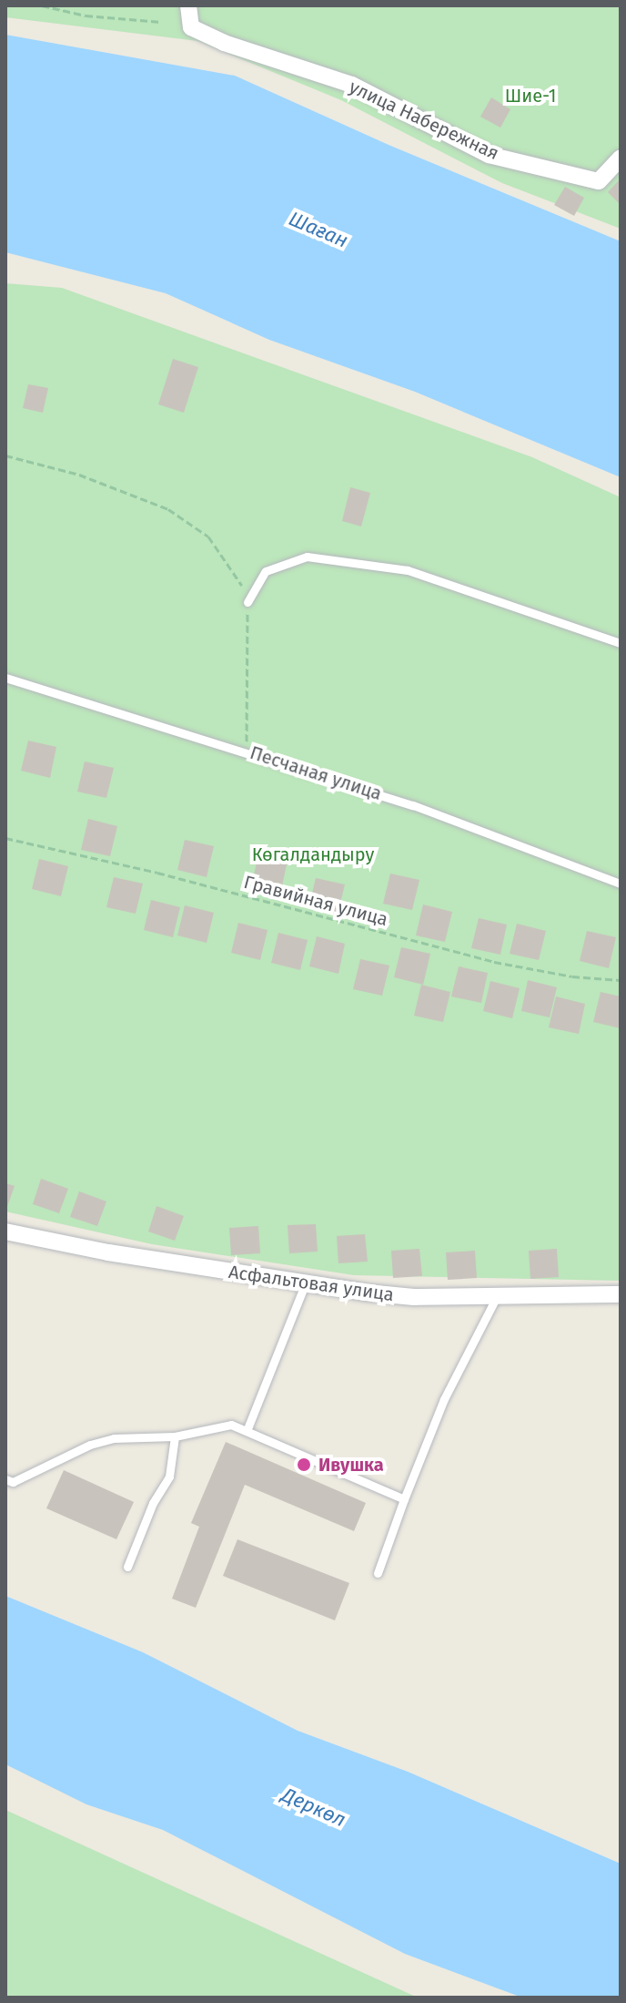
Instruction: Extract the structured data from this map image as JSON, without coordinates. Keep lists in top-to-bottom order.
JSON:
{
  "streets": {
    "street": ["улица Набережная", "Асфальтовая улица"],
    "lane": ["Песчаная улица"],
    "path": ["Гравийная улица"]
  },
  "water": ["Шаған", "Деркөл"],
  "parks": ["Шие-1", "Көгалдандыру"],
  "places": ["Ивушка"]
}
